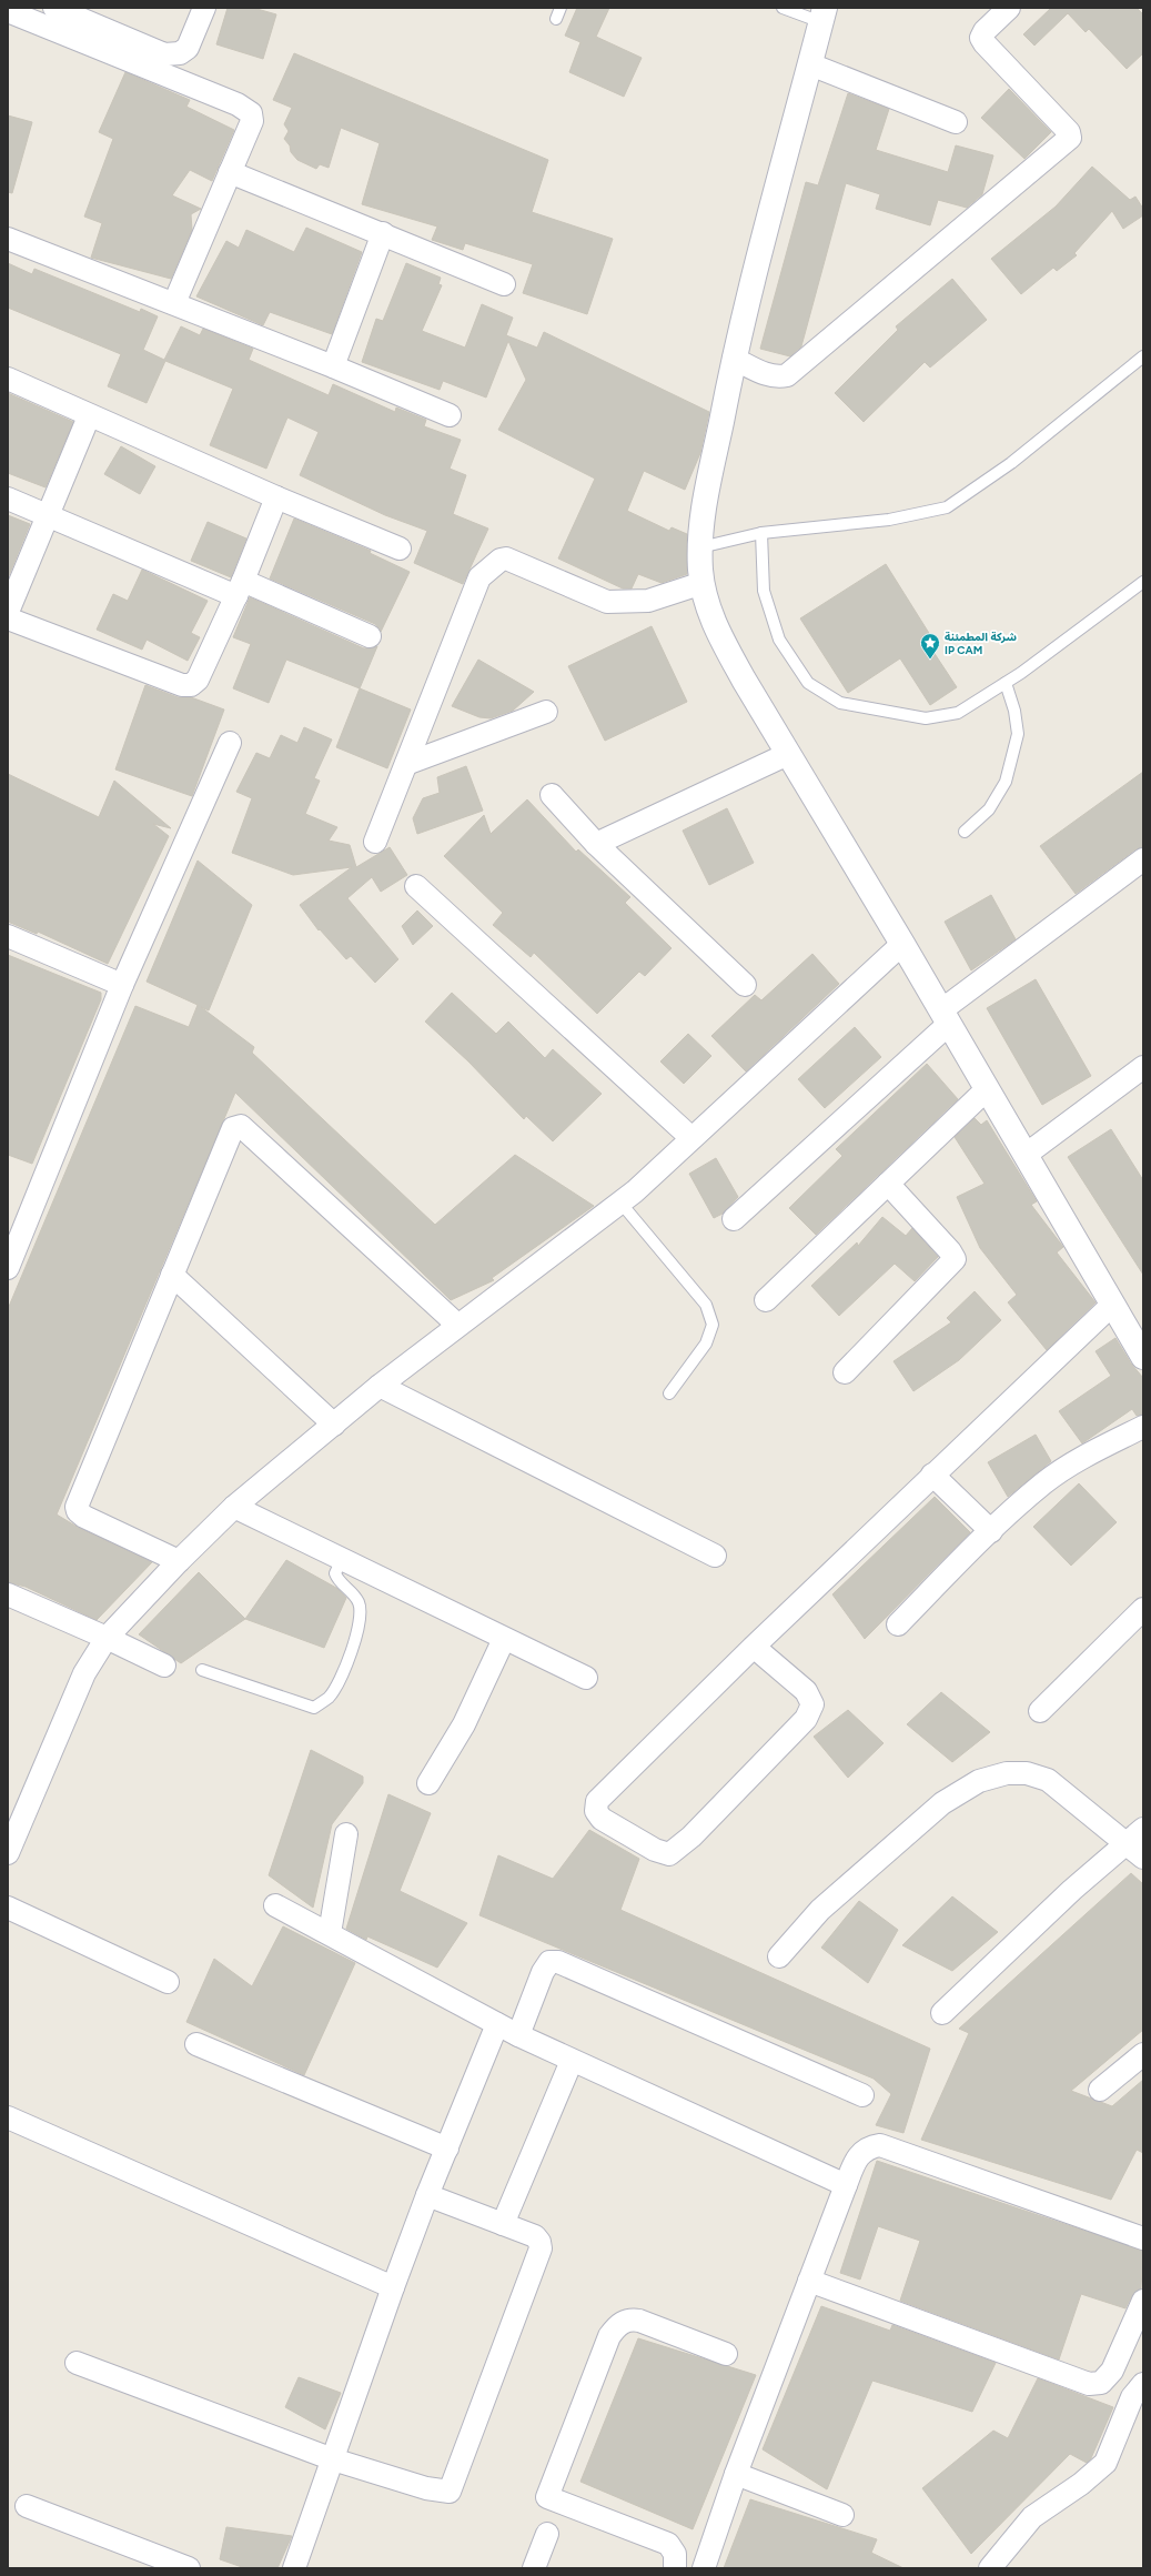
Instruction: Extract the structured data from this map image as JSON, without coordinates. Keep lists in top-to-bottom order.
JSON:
{
  "places": {
    "place": ["شركة المطمئنة IP CAM"]
  }
}
